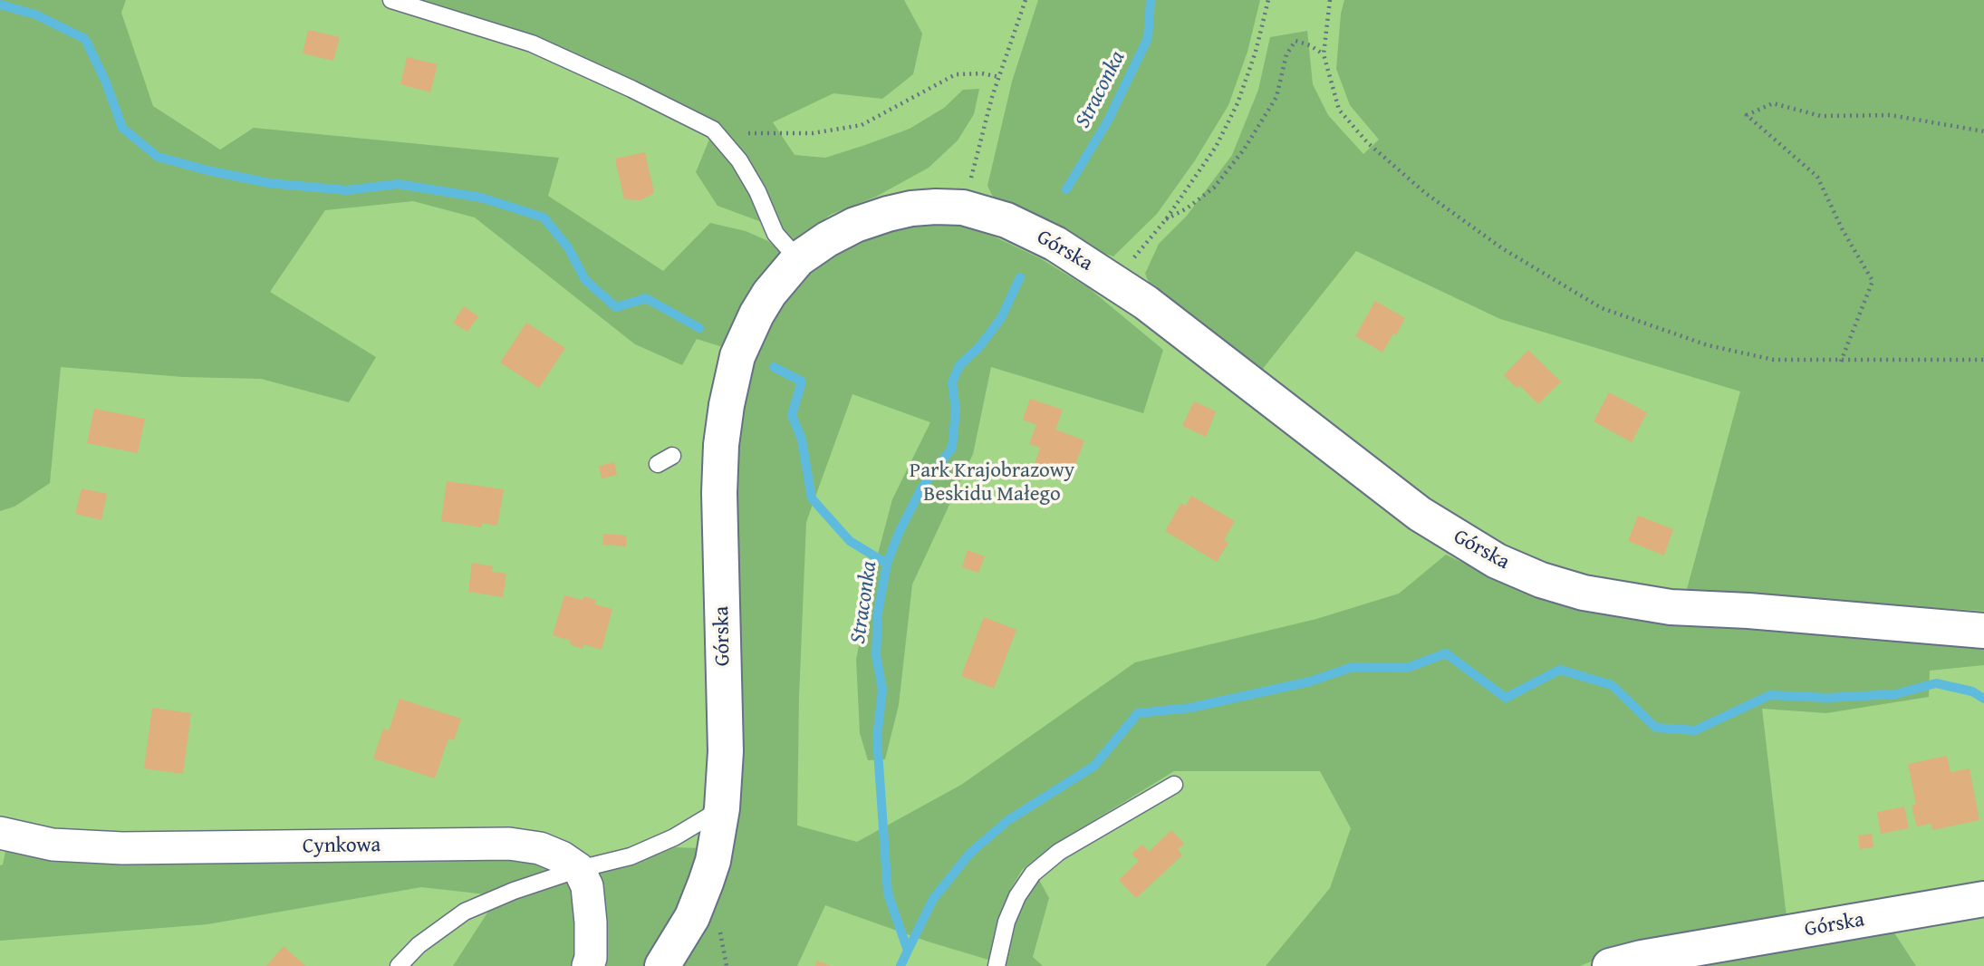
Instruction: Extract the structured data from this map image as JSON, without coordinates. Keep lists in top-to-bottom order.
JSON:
{
  "streets": {
    "street": ["Górska", "Cynkowa"]
  },
  "water": ["Straconka"],
  "parks": ["Park Krajobrazowy Beskidu Małego"]
}
